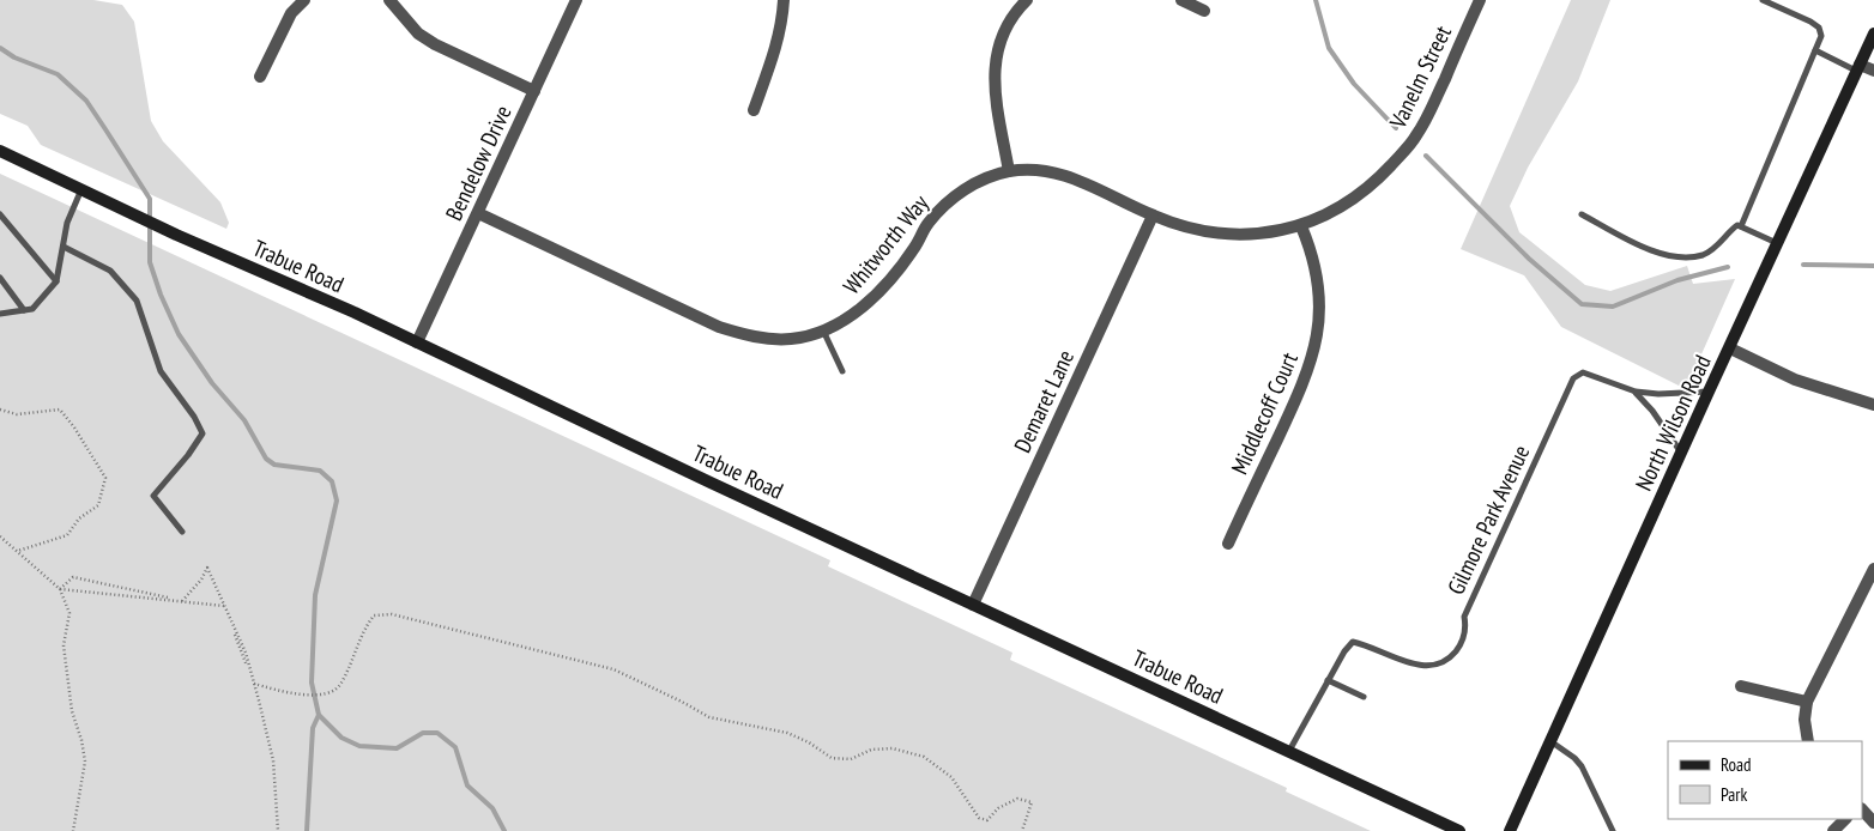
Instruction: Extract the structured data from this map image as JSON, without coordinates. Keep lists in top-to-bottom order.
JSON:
{
  "streets": {
    "main road": ["Trabue Road", "North Wilson Road"],
    "street": [
      "Vanelm Street",
      "Bendelow Drive",
      "Whitworth Way",
      "Demaret Lane",
      "Middlecoff Court"
    ],
    "lane": ["Gilmore Park Avenue"]
  },
  "crossings": [
    ["Vanelm Street", "Whitworth Way"],
    ["Vanelm Street", "Middlecoff Court"],
    ["Bendelow Drive", "Whitworth Way"],
    ["Bendelow Drive", "Trabue Road"],
    ["Whitworth Way", "Demaret Lane"],
    ["Whitworth Way", "Middlecoff Court"],
    ["Trabue Road", "Demaret Lane"],
    ["Trabue Road", "Gilmore Park Avenue"],
    ["North Wilson Road", "Gilmore Park Avenue"]
  ],
  "legend": ["Road", "Park"]
}
